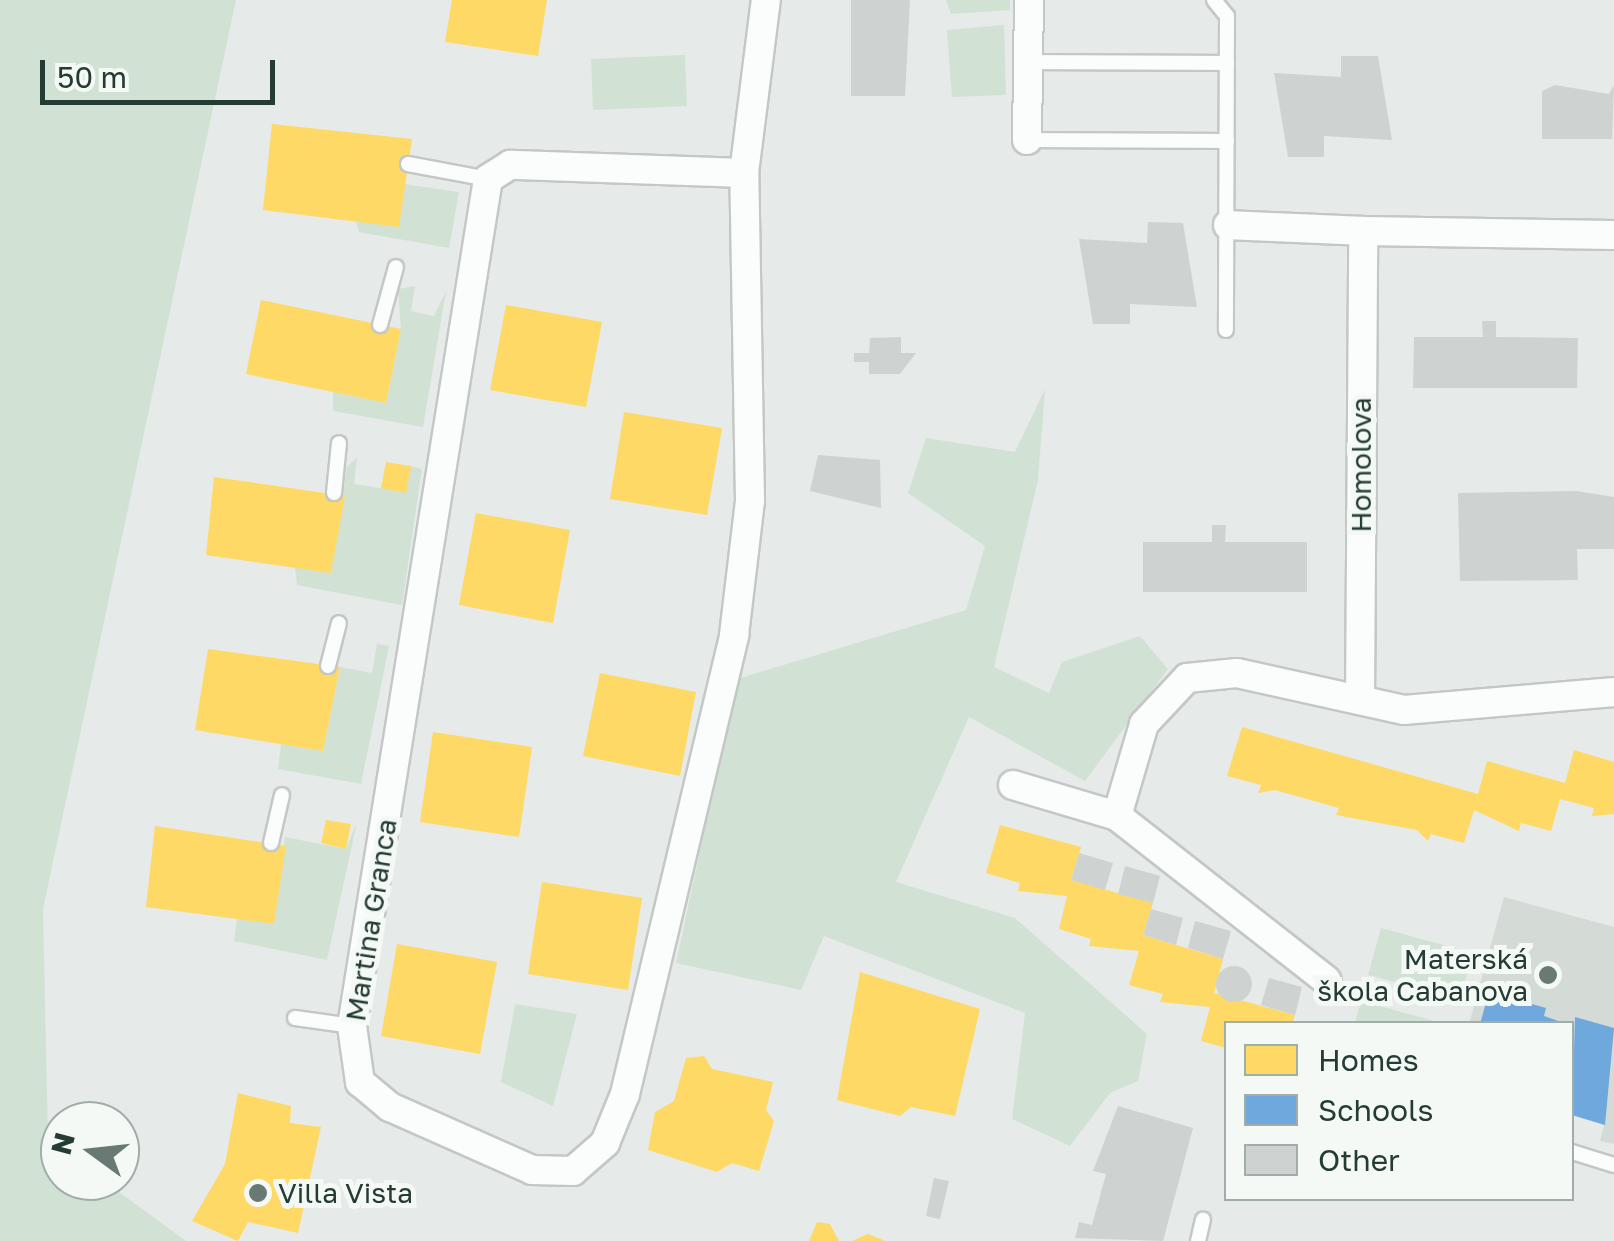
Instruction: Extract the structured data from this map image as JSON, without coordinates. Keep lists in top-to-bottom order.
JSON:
{
  "streets": {
    "street": ["Homolova", "Martina Granca"]
  },
  "places": ["Materská škola Cabanova", "Villa Vista"],
  "legend": ["Homes", "Schools", "Other"],
  "scale_bar": "50 m",
  "north": "left"
}
